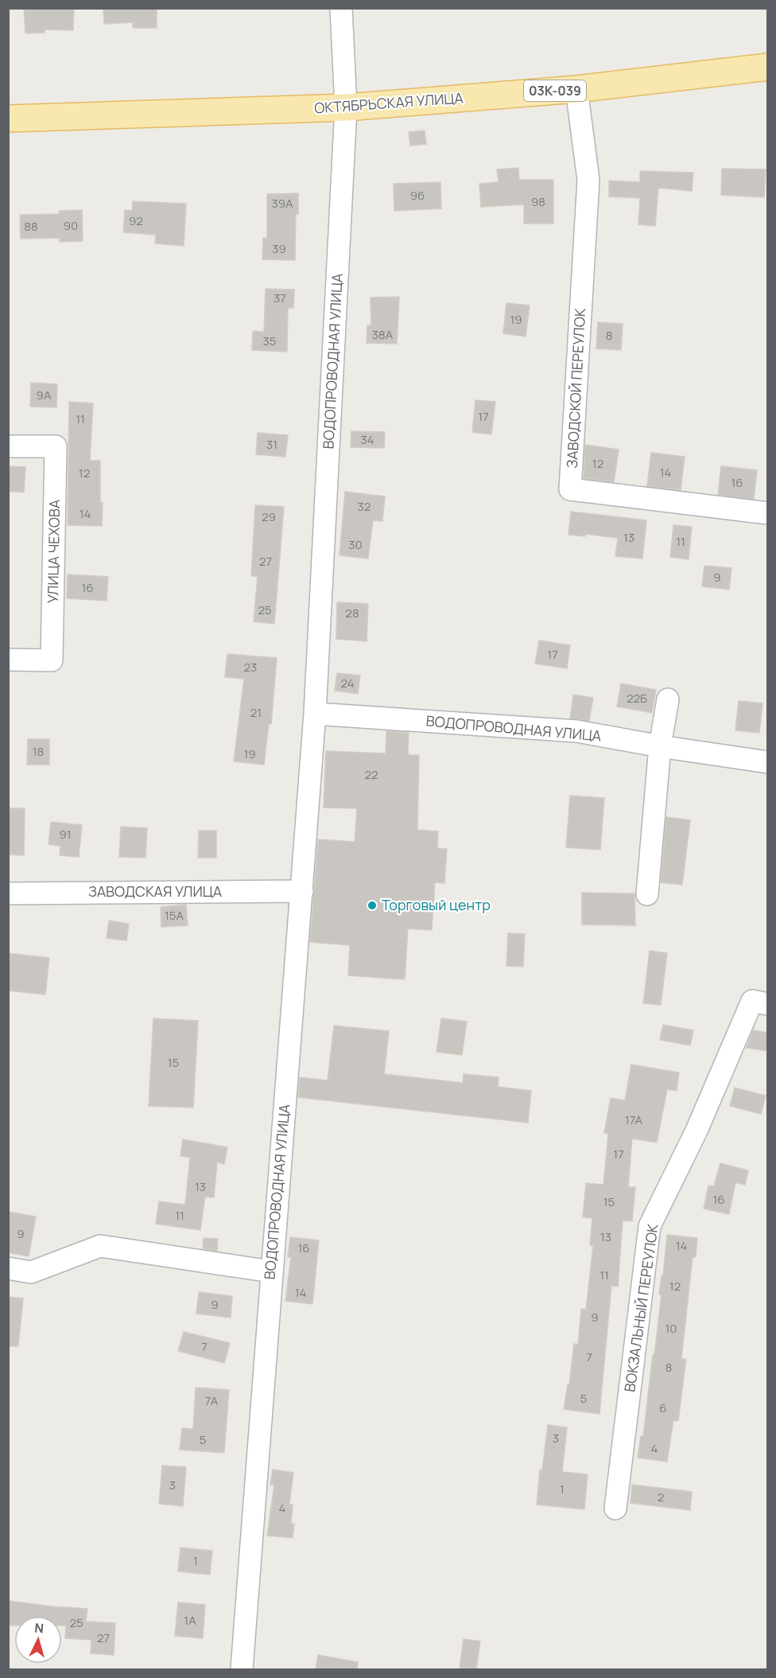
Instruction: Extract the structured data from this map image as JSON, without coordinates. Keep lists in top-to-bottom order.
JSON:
{
  "streets": {
    "main road": ["03К-039", "ОКТЯБРЬСКАЯ УЛИЦА"],
    "street": [
      "ВОДОПРОВОДНАЯ УЛИЦА",
      "ЗАВОДСКОЙ ПЕРЕУЛОК",
      "УЛИЦА ЧЕХОВА",
      "ЗАВОДСКАЯ УЛИЦА",
      "ВОКЗАЛЬНЫЙ ПЕРЕУЛОК"
    ]
  },
  "crossings": [
    ["ОКТЯБРЬСКАЯ УЛИЦА", "ВОДОПРОВОДНАЯ УЛИЦА"],
    ["ОКТЯБРЬСКАЯ УЛИЦА", "ЗАВОДСКОЙ ПЕРЕУЛОК"],
    ["ВОДОПРОВОДНАЯ УЛИЦА", "ЗАВОДСКАЯ УЛИЦА"]
  ],
  "places": ["Торговый центр"],
  "house_numbers": [
    "96",
    "98",
    "39А",
    "92",
    "90",
    "88",
    "39",
    "37",
    "19",
    "38А",
    "8",
    "35",
    "9А",
    "17",
    "11",
    "34",
    "31",
    "12",
    "14",
    "12",
    "16",
    "32",
    "14",
    "29",
    "13",
    "11",
    "30",
    "27",
    "9",
    "16",
    "25",
    "28",
    "17",
    "23",
    "24",
    "22Б",
    "21",
    "18",
    "19",
    "22",
    "91",
    "15А",
    "15",
    "17А",
    "17",
    "13",
    "16",
    "15",
    "11",
    "9",
    "13",
    "14",
    "16",
    "11",
    "12",
    "14",
    "9",
    "9",
    "10",
    "7",
    "7",
    "8",
    "5",
    "7А",
    "6",
    "3",
    "5",
    "4",
    "3",
    "1",
    "2",
    "4",
    "1",
    "1А",
    "25",
    "27"
  ],
  "north": "top"
}
